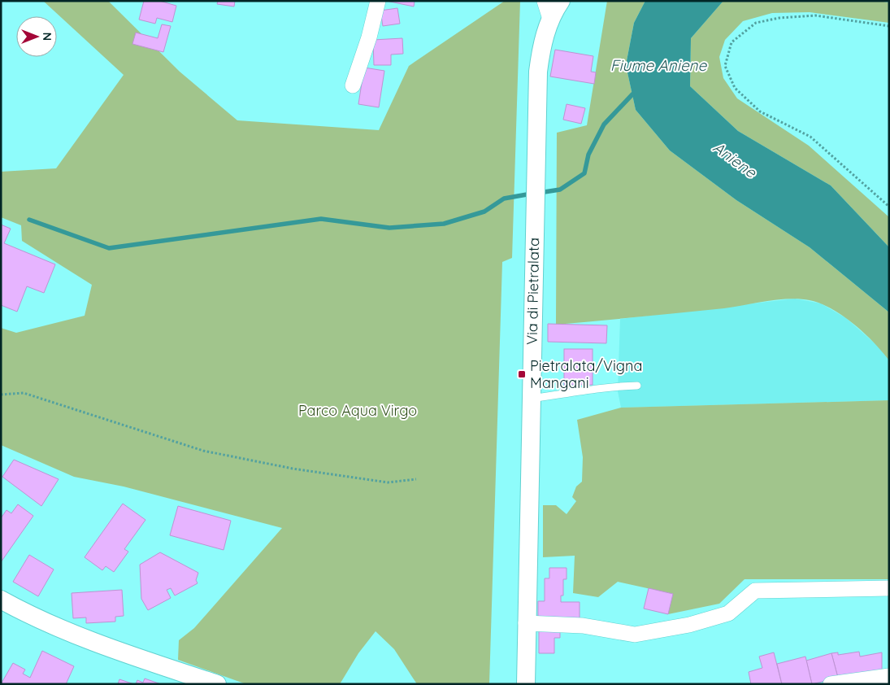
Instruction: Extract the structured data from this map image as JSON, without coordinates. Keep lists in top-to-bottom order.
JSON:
{
  "streets": {
    "street": ["Via di Pietralata"]
  },
  "water": ["Fiume Aniene", "Aniene"],
  "parks": ["Parco Aqua Virgo"],
  "places": {
    "transit": ["Pietralata/Vigna Mangani"]
  },
  "north": "right"
}
